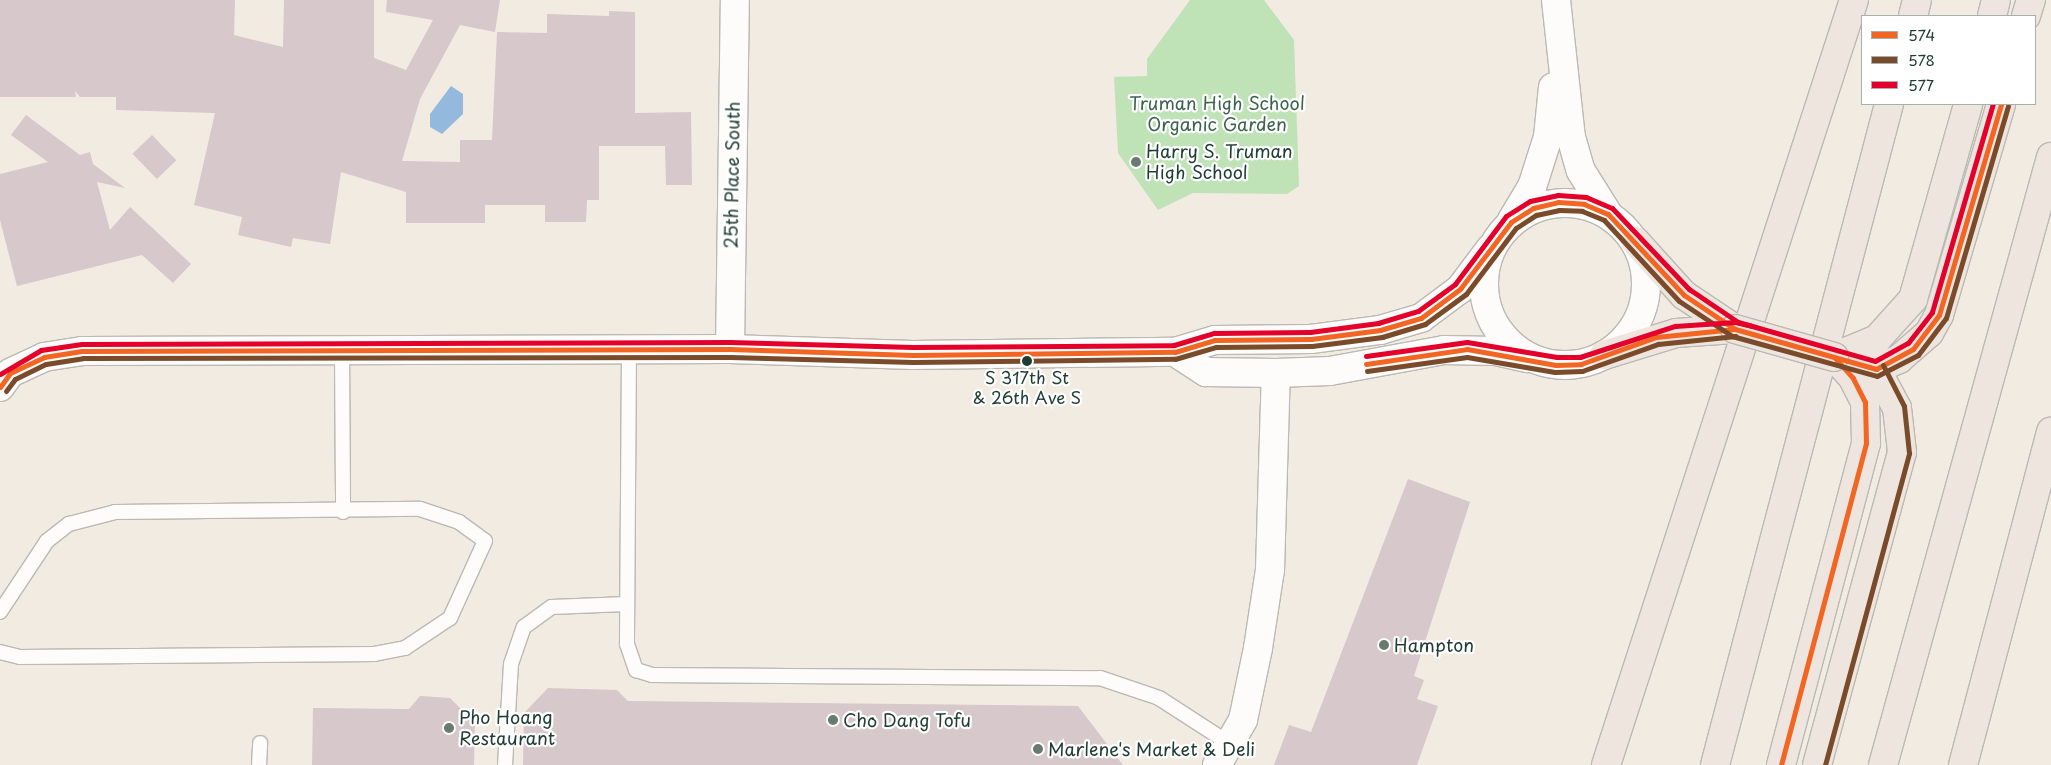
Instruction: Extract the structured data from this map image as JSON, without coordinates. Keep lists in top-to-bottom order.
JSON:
{
  "streets": {
    "street": ["25th Place South"]
  },
  "parks": ["Truman High School Organic Garden"],
  "places": [
    "Harry S. Truman High School",
    "S 317th St & 26th Ave S",
    "Hampton",
    "Cho Dang Tofu",
    "Pho Hoang Restaurant",
    "Marlene's Market & Deli"
  ],
  "lines": ["transit line 574", "transit line 577", "transit line 578"],
  "legend": ["574", "578", "577"]
}
